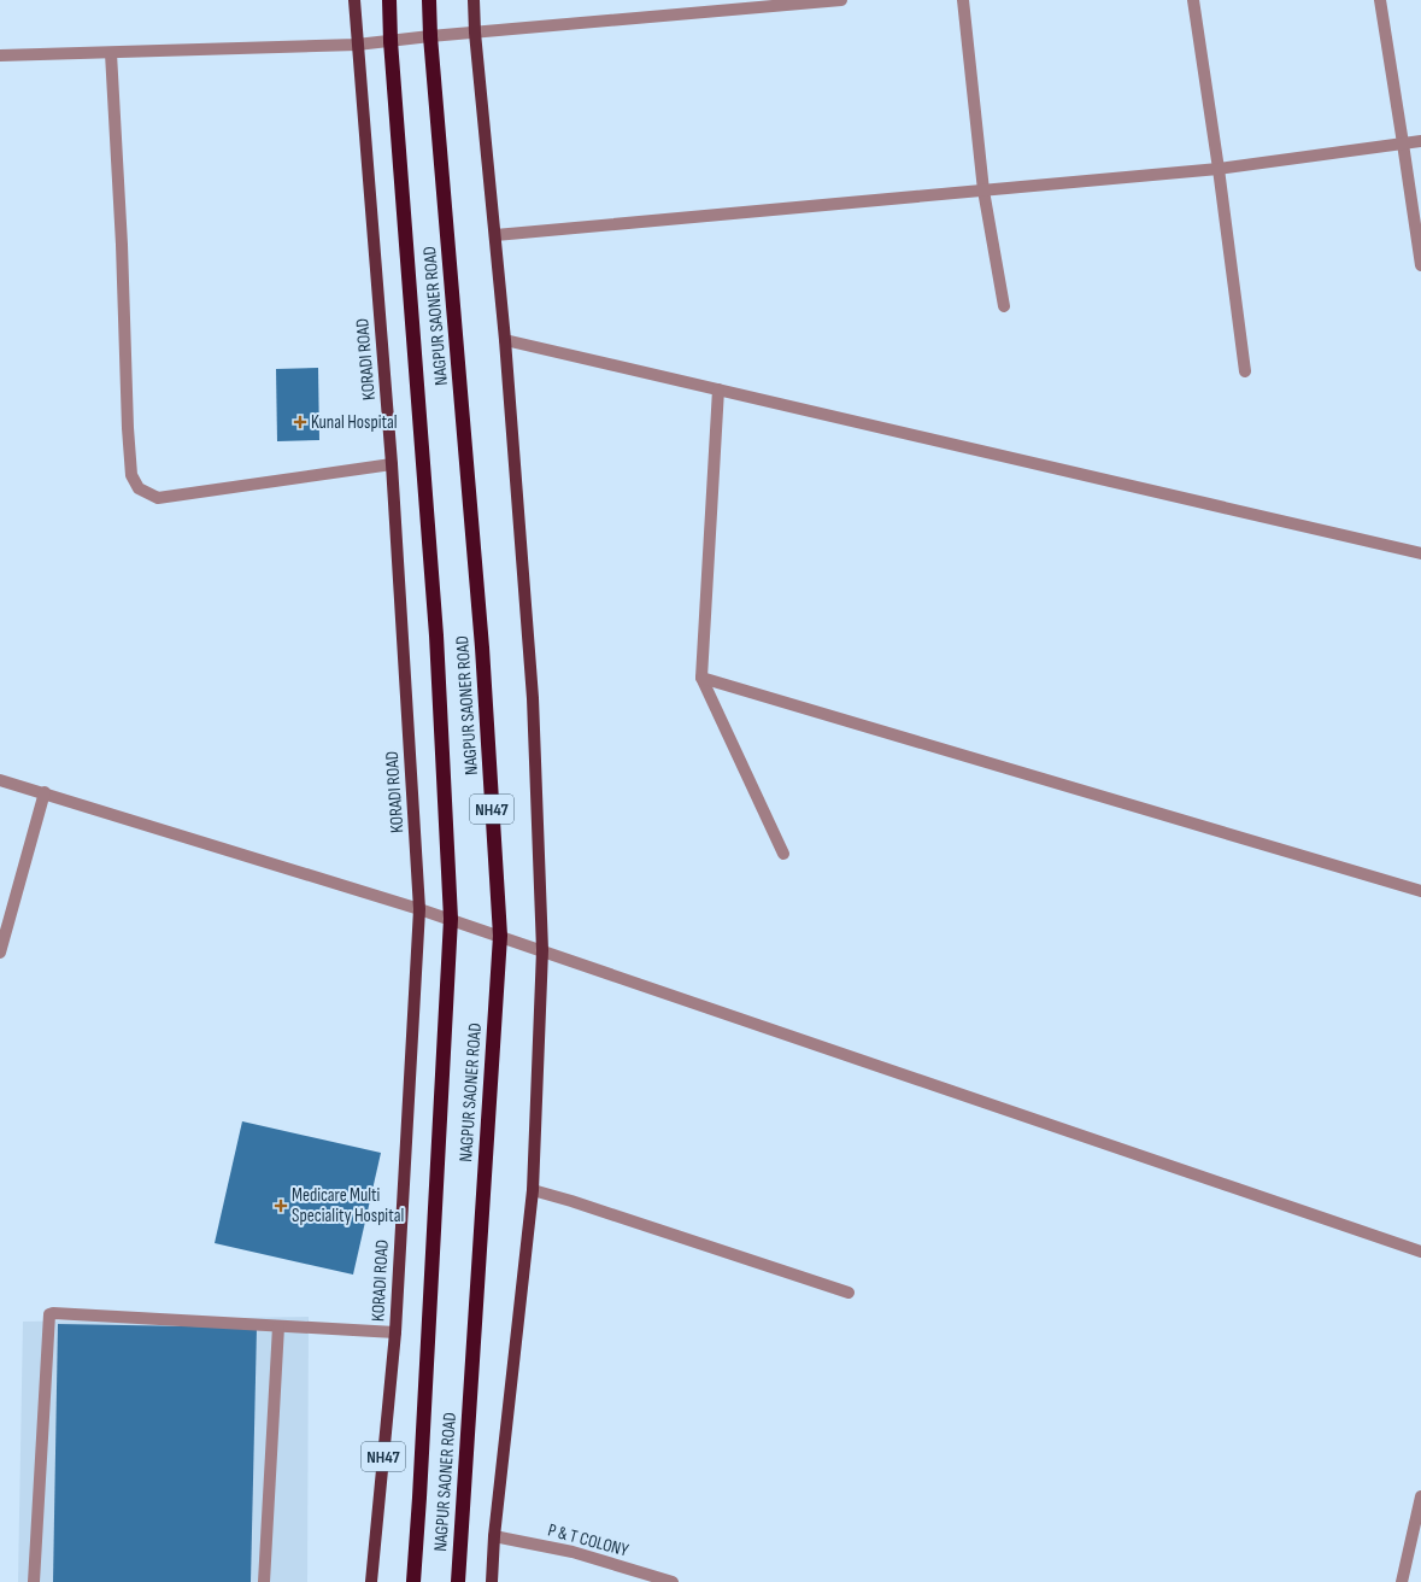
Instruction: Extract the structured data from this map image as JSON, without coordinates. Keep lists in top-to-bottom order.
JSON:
{
  "streets": {
    "highway": ["NAGPUR SAONER ROAD", "NH47"],
    "main road": ["KORADI ROAD"],
    "street": ["P & T COLONY"]
  },
  "places": {
    "health": ["Kunal Hospital", "Medicare Multi Speciality Hospital"]
  }
}
